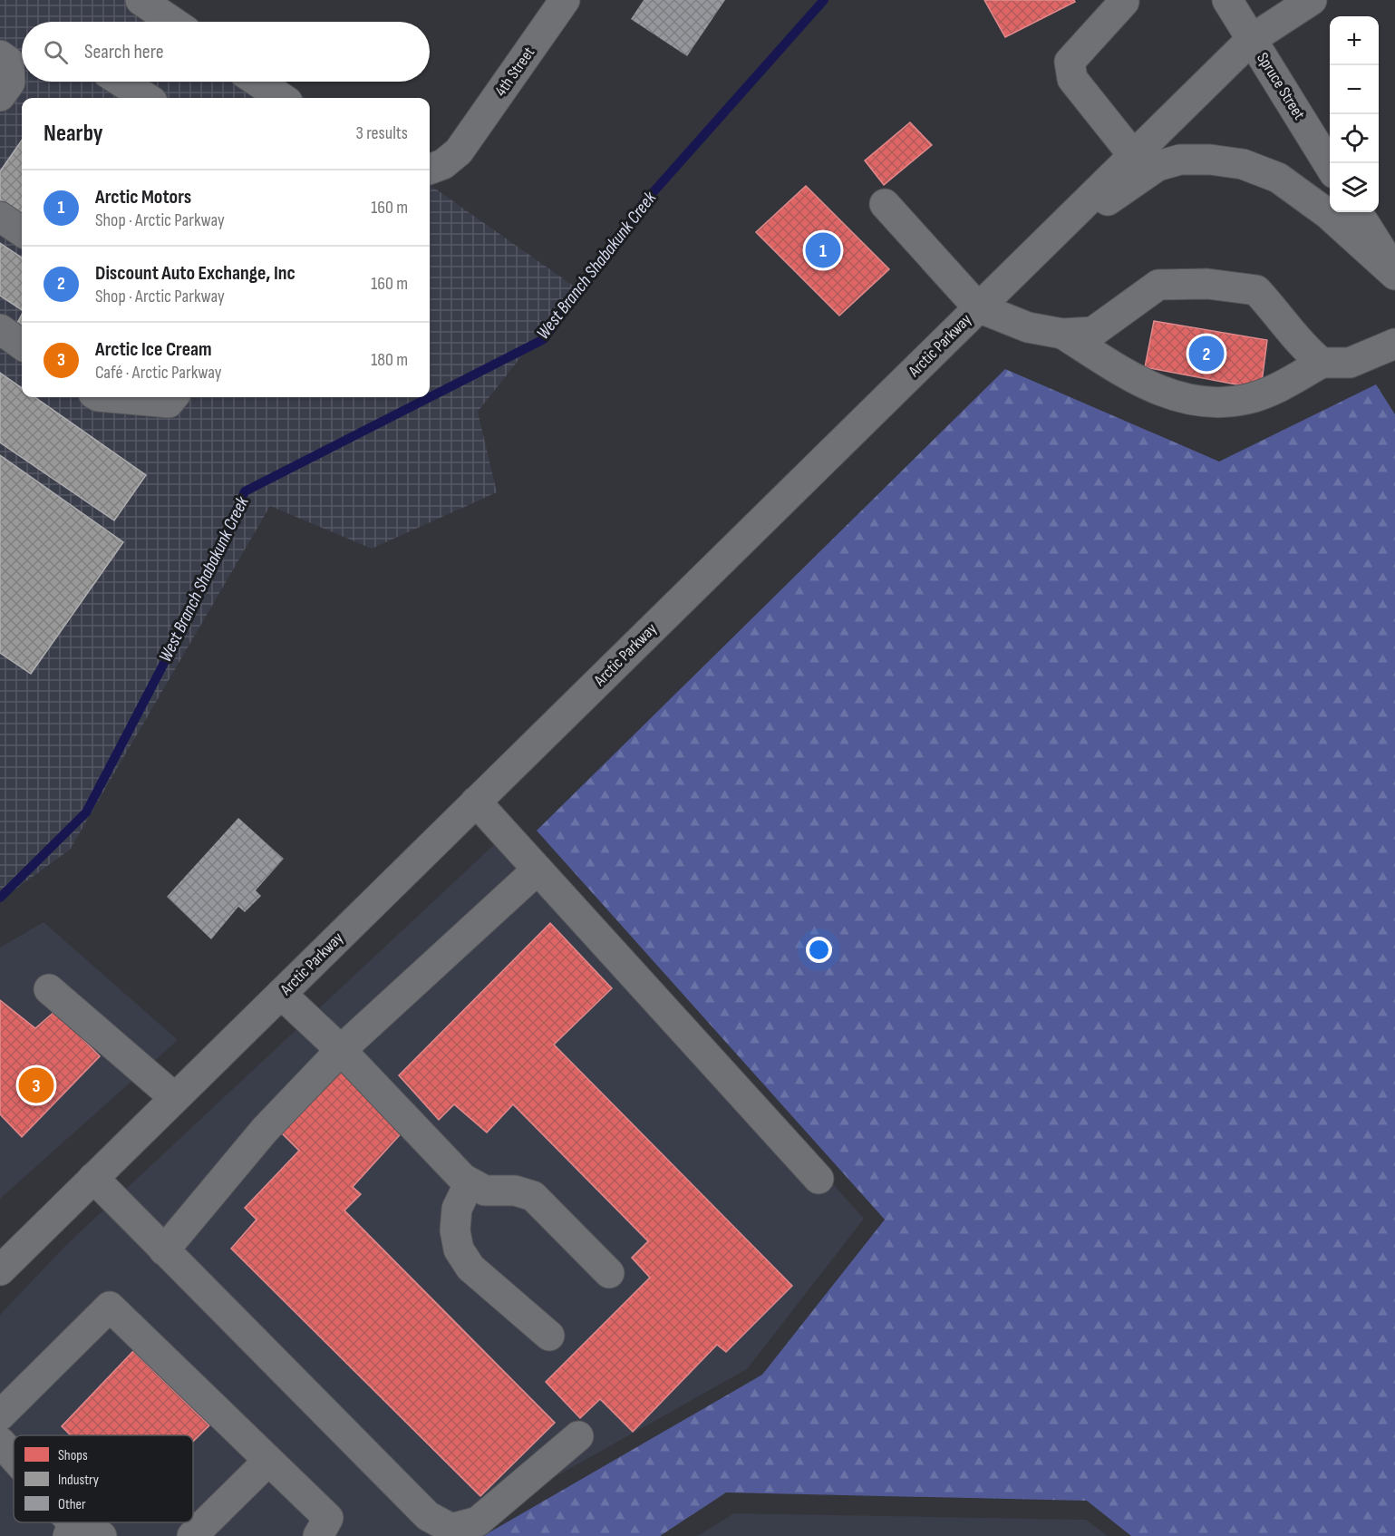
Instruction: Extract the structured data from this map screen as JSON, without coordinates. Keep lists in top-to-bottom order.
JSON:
{
  "streets": {
    "street": ["4th Street", "Spruce Street", "Arctic Parkway"]
  },
  "crossings": [
    ["Spruce Street", "Arctic Parkway"]
  ],
  "water": ["West Branch Shabakunk Creek"],
  "legend": ["Shops", "Industry", "Other"],
  "page": {
    "map_buttons": ["+", "−"],
    "search": "Search here",
    "heading": ["Nearby", "3 results"],
    "list": [
      {
        "mark": "1",
        "name": "Arctic Motors",
        "note": "Shop · Arctic Parkway",
        "value": "160 m"
      },
      {
        "mark": "2",
        "name": "Discount Auto Exchange, Inc",
        "note": "Shop · Arctic Parkway",
        "value": "160 m"
      },
      {
        "mark": "3",
        "name": "Arctic Ice Cream",
        "note": "Café · Arctic Parkway",
        "value": "180 m"
      }
    ],
    "pins": ["1", "2", "3"]
  }
}
